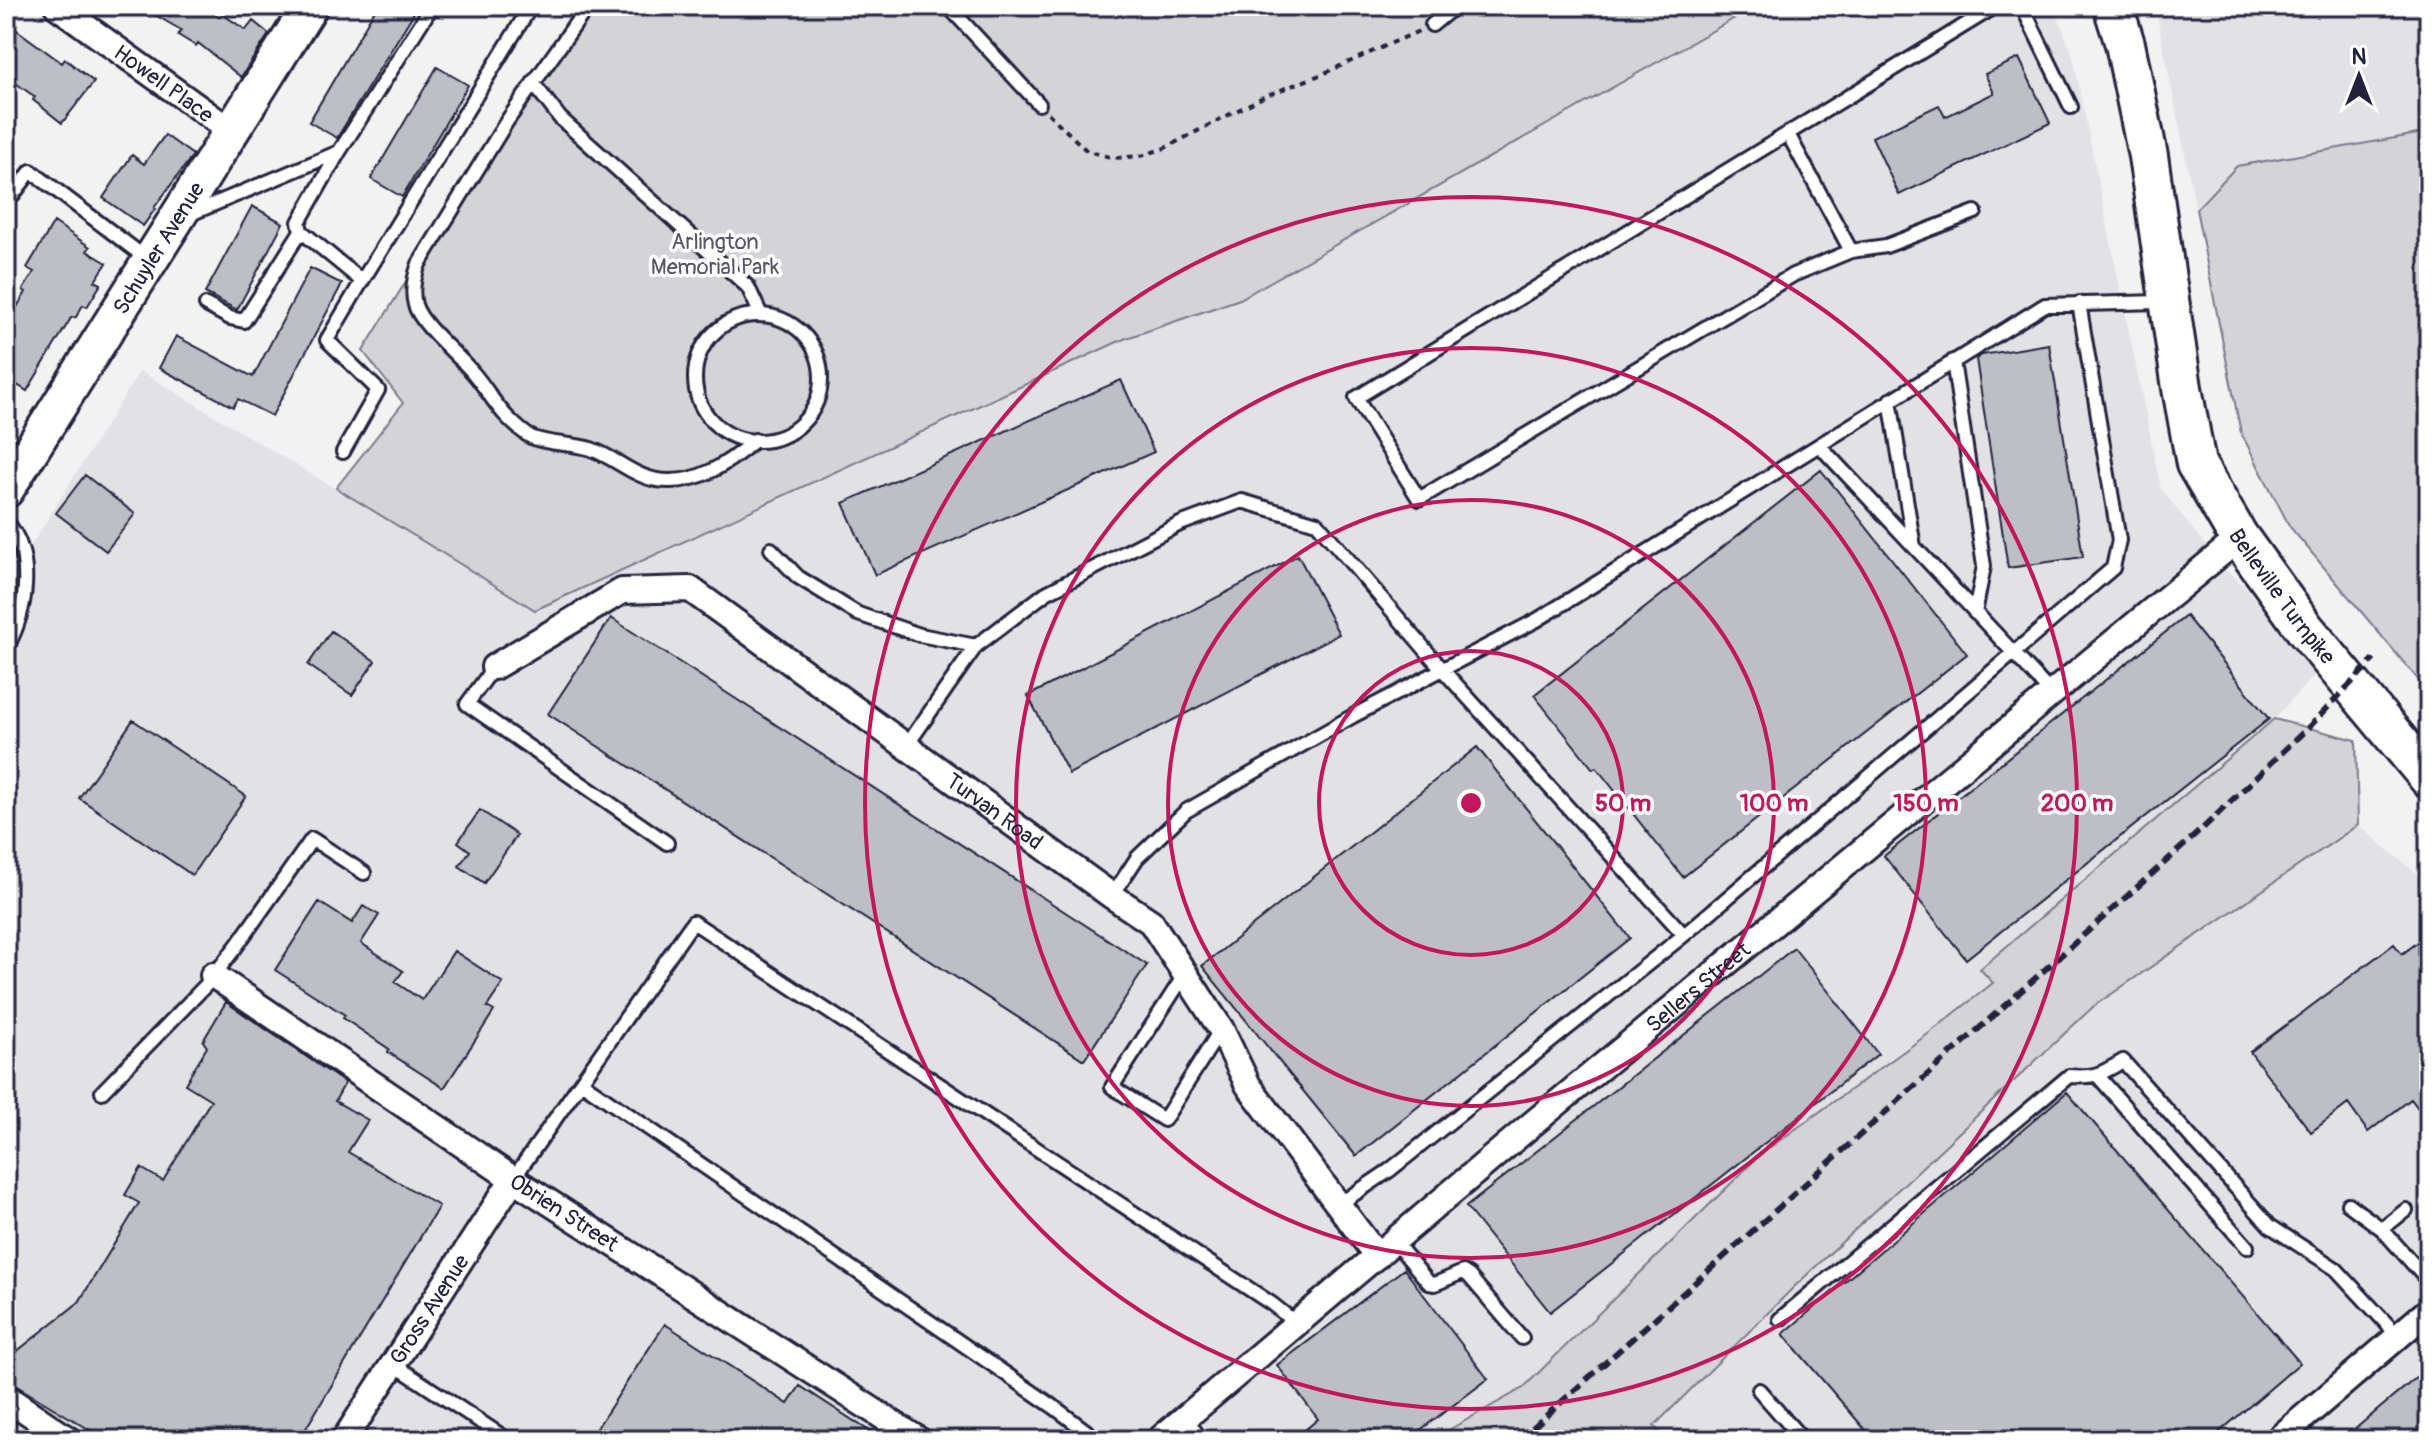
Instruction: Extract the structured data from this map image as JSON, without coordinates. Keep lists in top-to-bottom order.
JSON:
{
  "streets": {
    "main road": ["Schuyler Avenue", "Belleville Turnpike"],
    "street": [
      "Howell Place",
      "Turvan Road",
      "Sellers Street",
      "Obrien Street",
      "Gross Avenue"
    ]
  },
  "crossings": [
    ["Howell Place", "Schuyler Avenue"],
    ["Belleville Turnpike", "Sellers Street"],
    ["Turvan Road", "Sellers Street"],
    ["Obrien Street", "Gross Avenue"]
  ],
  "parks": ["Arlington Memorial Park"],
  "north": "top",
  "rings": [
    "50 m",
    "100 m",
    "150 m",
    "200 m"
  ]
}
